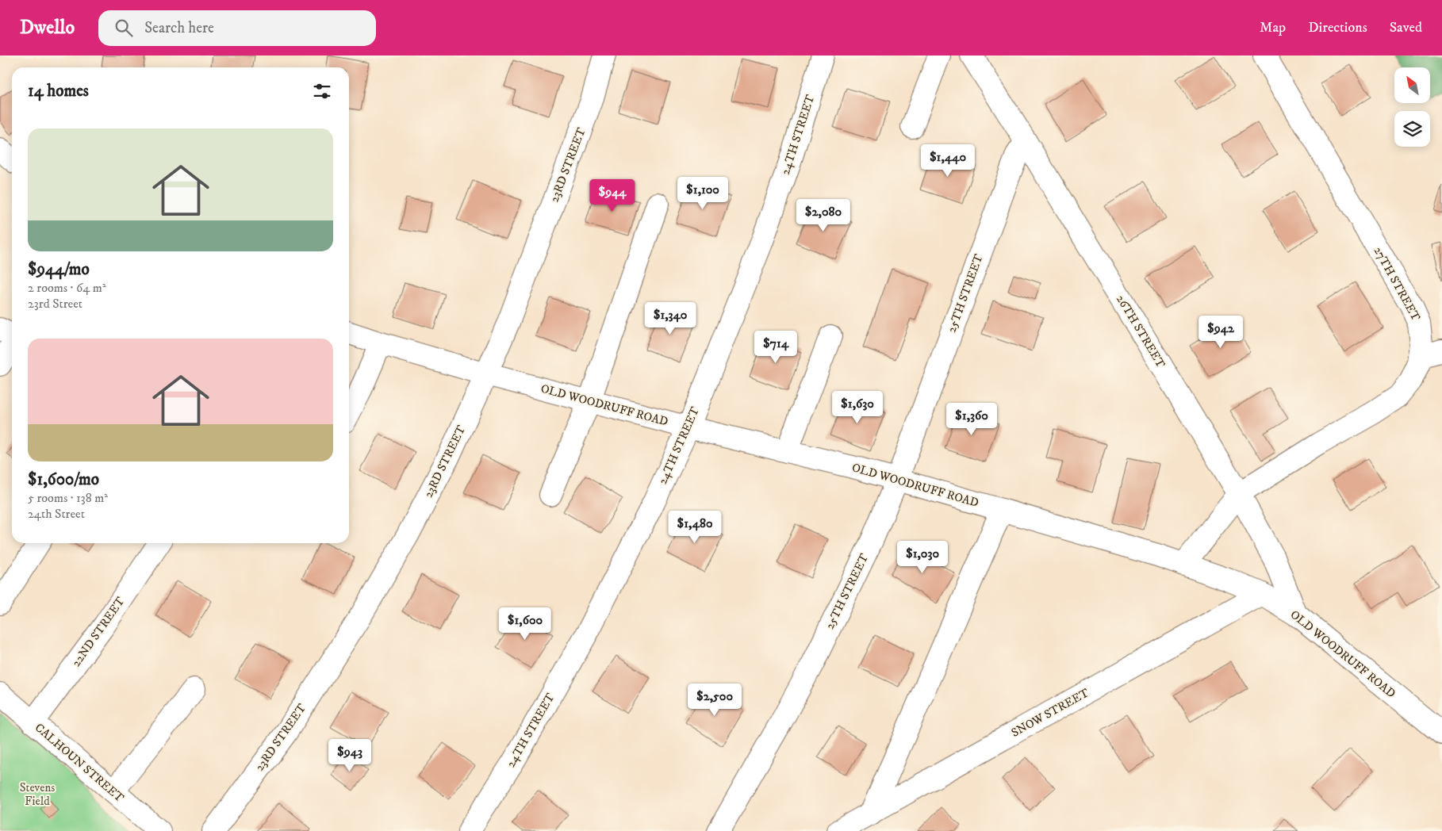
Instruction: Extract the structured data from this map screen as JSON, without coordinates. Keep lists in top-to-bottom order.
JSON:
{
  "streets": {
    "street": [
      "24TH STREET",
      "23RD STREET",
      "27TH STREET",
      "25TH STREET",
      "26TH STREET",
      "OLD WOODRUFF ROAD",
      "22ND STREET",
      "SNOW STREET",
      "CALHOUN STREET"
    ]
  },
  "crossings": [
    ["24TH STREET", "OLD WOODRUFF ROAD"],
    ["23RD STREET", "OLD WOODRUFF ROAD"],
    ["27TH STREET", "26TH STREET"],
    ["27TH STREET", "OLD WOODRUFF ROAD"],
    ["25TH STREET", "26TH STREET"],
    ["25TH STREET", "OLD WOODRUFF ROAD"],
    ["26TH STREET", "OLD WOODRUFF ROAD"],
    ["OLD WOODRUFF ROAD", "SNOW STREET"],
    ["22ND STREET", "CALHOUN STREET"]
  ],
  "parks": ["Stevens Field"],
  "north": "top left",
  "page": {
    "header": "Dwello",
    "search": "Search here",
    "nav": ["Map", "Directions", "Saved"],
    "heading": "14 homes",
    "list": [
      {
        "name": "$944/mo",
        "note": "2 rooms · 64 m² · 23rd Street"
      },
      {
        "name": "$1,600/mo",
        "note": "5 rooms · 138 m² · 24th Street"
      }
    ],
    "price": [
      "$1,440",
      "$1,100",
      "$944",
      "$2,080",
      "$1,340",
      "$942",
      "$714",
      "$1,630",
      "$1,360",
      "$1,480",
      "$1,030",
      "$1,600",
      "$2,500",
      "$943"
    ]
  }
}
